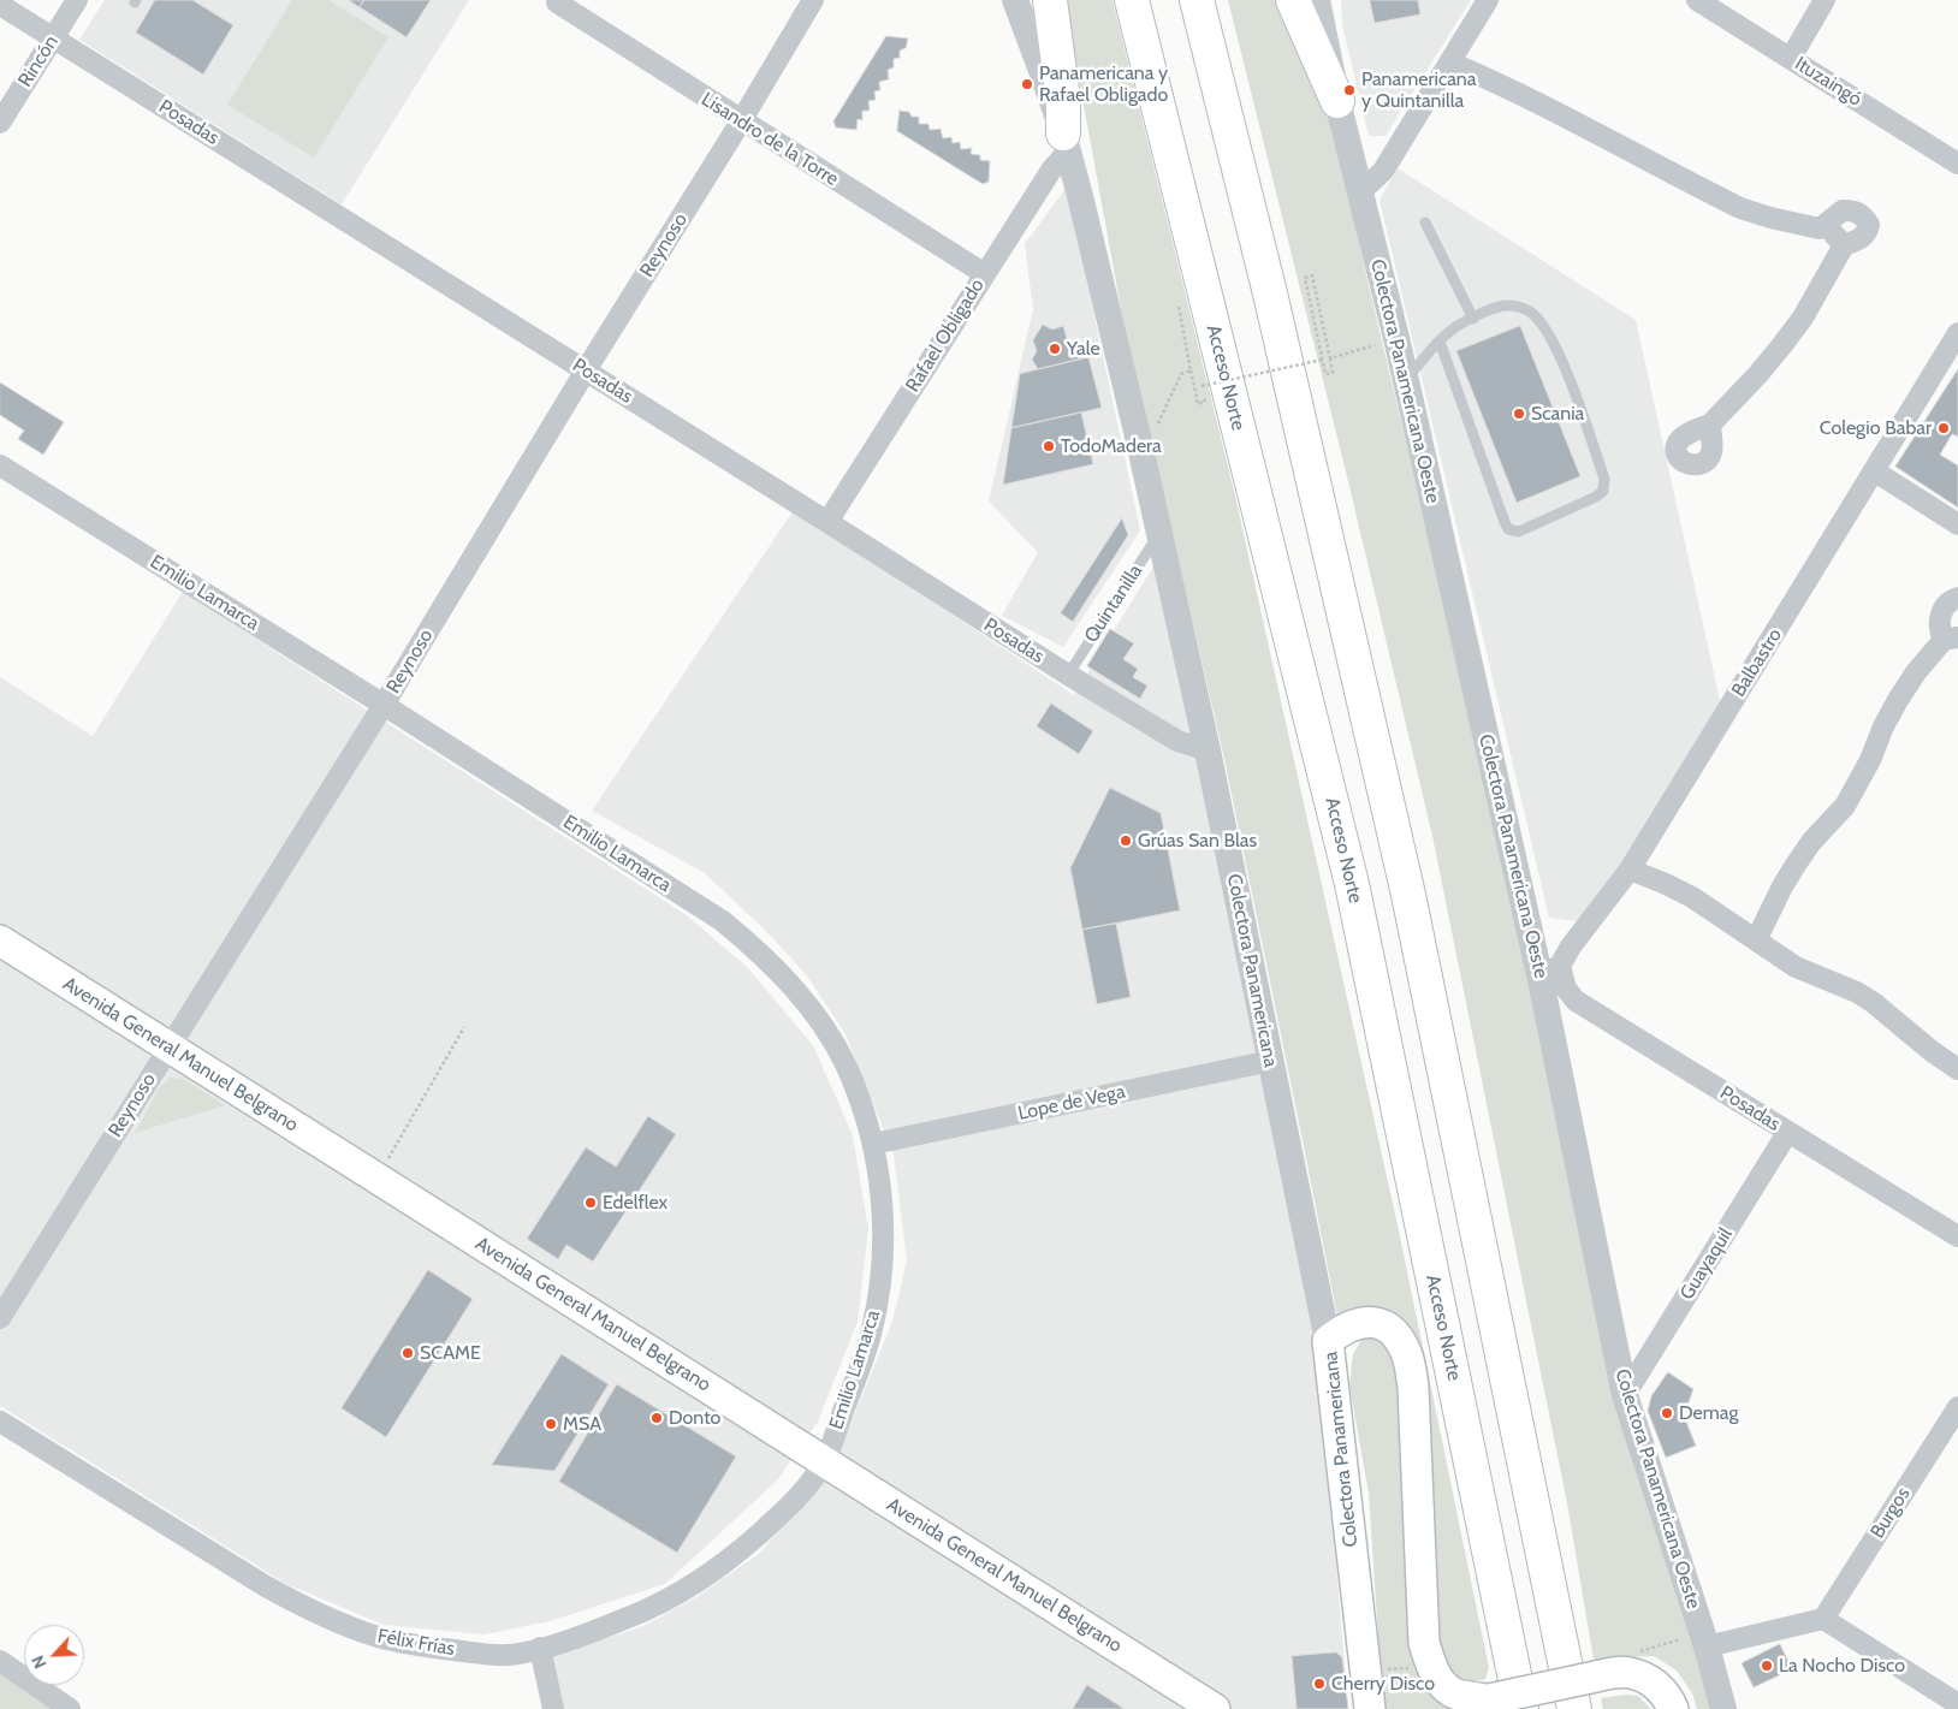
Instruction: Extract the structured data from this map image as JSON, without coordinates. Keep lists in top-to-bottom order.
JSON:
{
  "streets": {
    "highway": ["Acceso Norte"],
    "main road": ["Colectora Panamericana", "Avenida General Manuel Belgrano"],
    "street": [
      "Rincón",
      "Ituzaingó",
      "Posadas",
      "Lisandro de la Torre",
      "Reynoso",
      "Rafael Obligado",
      "Colectora Panamericana Oeste",
      "Emilio Lamarca",
      "Balbastro",
      "Lope de Vega",
      "Guayaquil",
      "Burgos",
      "Félix Frías"
    ],
    "lane": ["Quintanilla"]
  },
  "crossings": [
    ["Rincón", "Posadas"],
    ["Posadas", "Reynoso"],
    ["Posadas", "Rafael Obligado"],
    ["Posadas", "Colectora Panamericana Oeste"],
    ["Posadas", "Quintanilla"],
    ["Posadas", "Balbastro"],
    ["Posadas", "Colectora Panamericana"],
    ["Posadas", "Guayaquil"],
    ["Lisandro de la Torre", "Reynoso"],
    ["Lisandro de la Torre", "Rafael Obligado"],
    ["Reynoso", "Emilio Lamarca"],
    ["Reynoso", "Avenida General Manuel Belgrano"],
    ["Rafael Obligado", "Colectora Panamericana"],
    ["Colectora Panamericana Oeste", "Balbastro"],
    ["Colectora Panamericana Oeste", "Guayaquil"],
    ["Emilio Lamarca", "Avenida General Manuel Belgrano"],
    ["Emilio Lamarca", "Lope de Vega"],
    ["Emilio Lamarca", "Félix Frías"],
    ["Quintanilla", "Colectora Panamericana"],
    ["Colectora Panamericana", "Lope de Vega"],
    ["Avenida General Manuel Belgrano", "Félix Frías"]
  ],
  "places": [
    "Panamericana y Rafael Obligado",
    "Panamericana y Quintanilla",
    "Yale",
    "Scania",
    "Colegio Babar",
    "TodoMadera",
    "Grúas San Blas",
    "Edelflex",
    "SCAME",
    "Demag",
    "Donto",
    "MSA",
    "La Nocho Disco",
    "Cherry Disco"
  ],
  "north": "bottom left"
}
